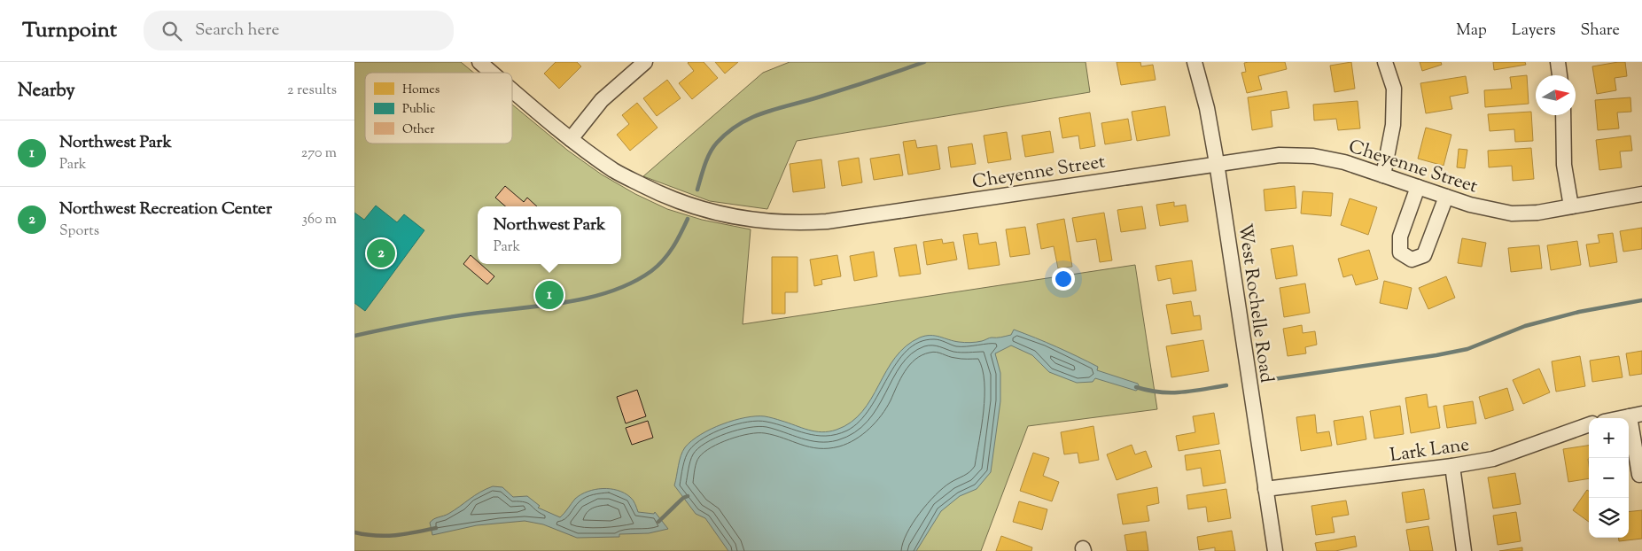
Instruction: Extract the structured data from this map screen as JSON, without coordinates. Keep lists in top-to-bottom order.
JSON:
{
  "streets": {
    "street": ["Cheyenne Street", "West Rochelle Road", "Lark Lane"]
  },
  "crossings": [
    ["Cheyenne Street", "West Rochelle Road"],
    ["West Rochelle Road", "Lark Lane"]
  ],
  "legend": ["Homes", "Public", "Other"],
  "north": "right",
  "page": {
    "header": "Turnpoint",
    "search": "Search here",
    "nav": ["Map", "Layers", "Share"],
    "heading": ["Nearby", "2 results"],
    "list": [
      {
        "mark": "1",
        "name": "Northwest Park",
        "note": "Park",
        "value": "270 m"
      },
      {
        "mark": "2",
        "name": "Northwest Recreation Center",
        "note": "Sports",
        "value": "360 m"
      }
    ],
    "popup": ["Northwest Park", "Park"],
    "pins": ["2", "1"],
    "map_buttons": ["+", "−"]
  }
}
